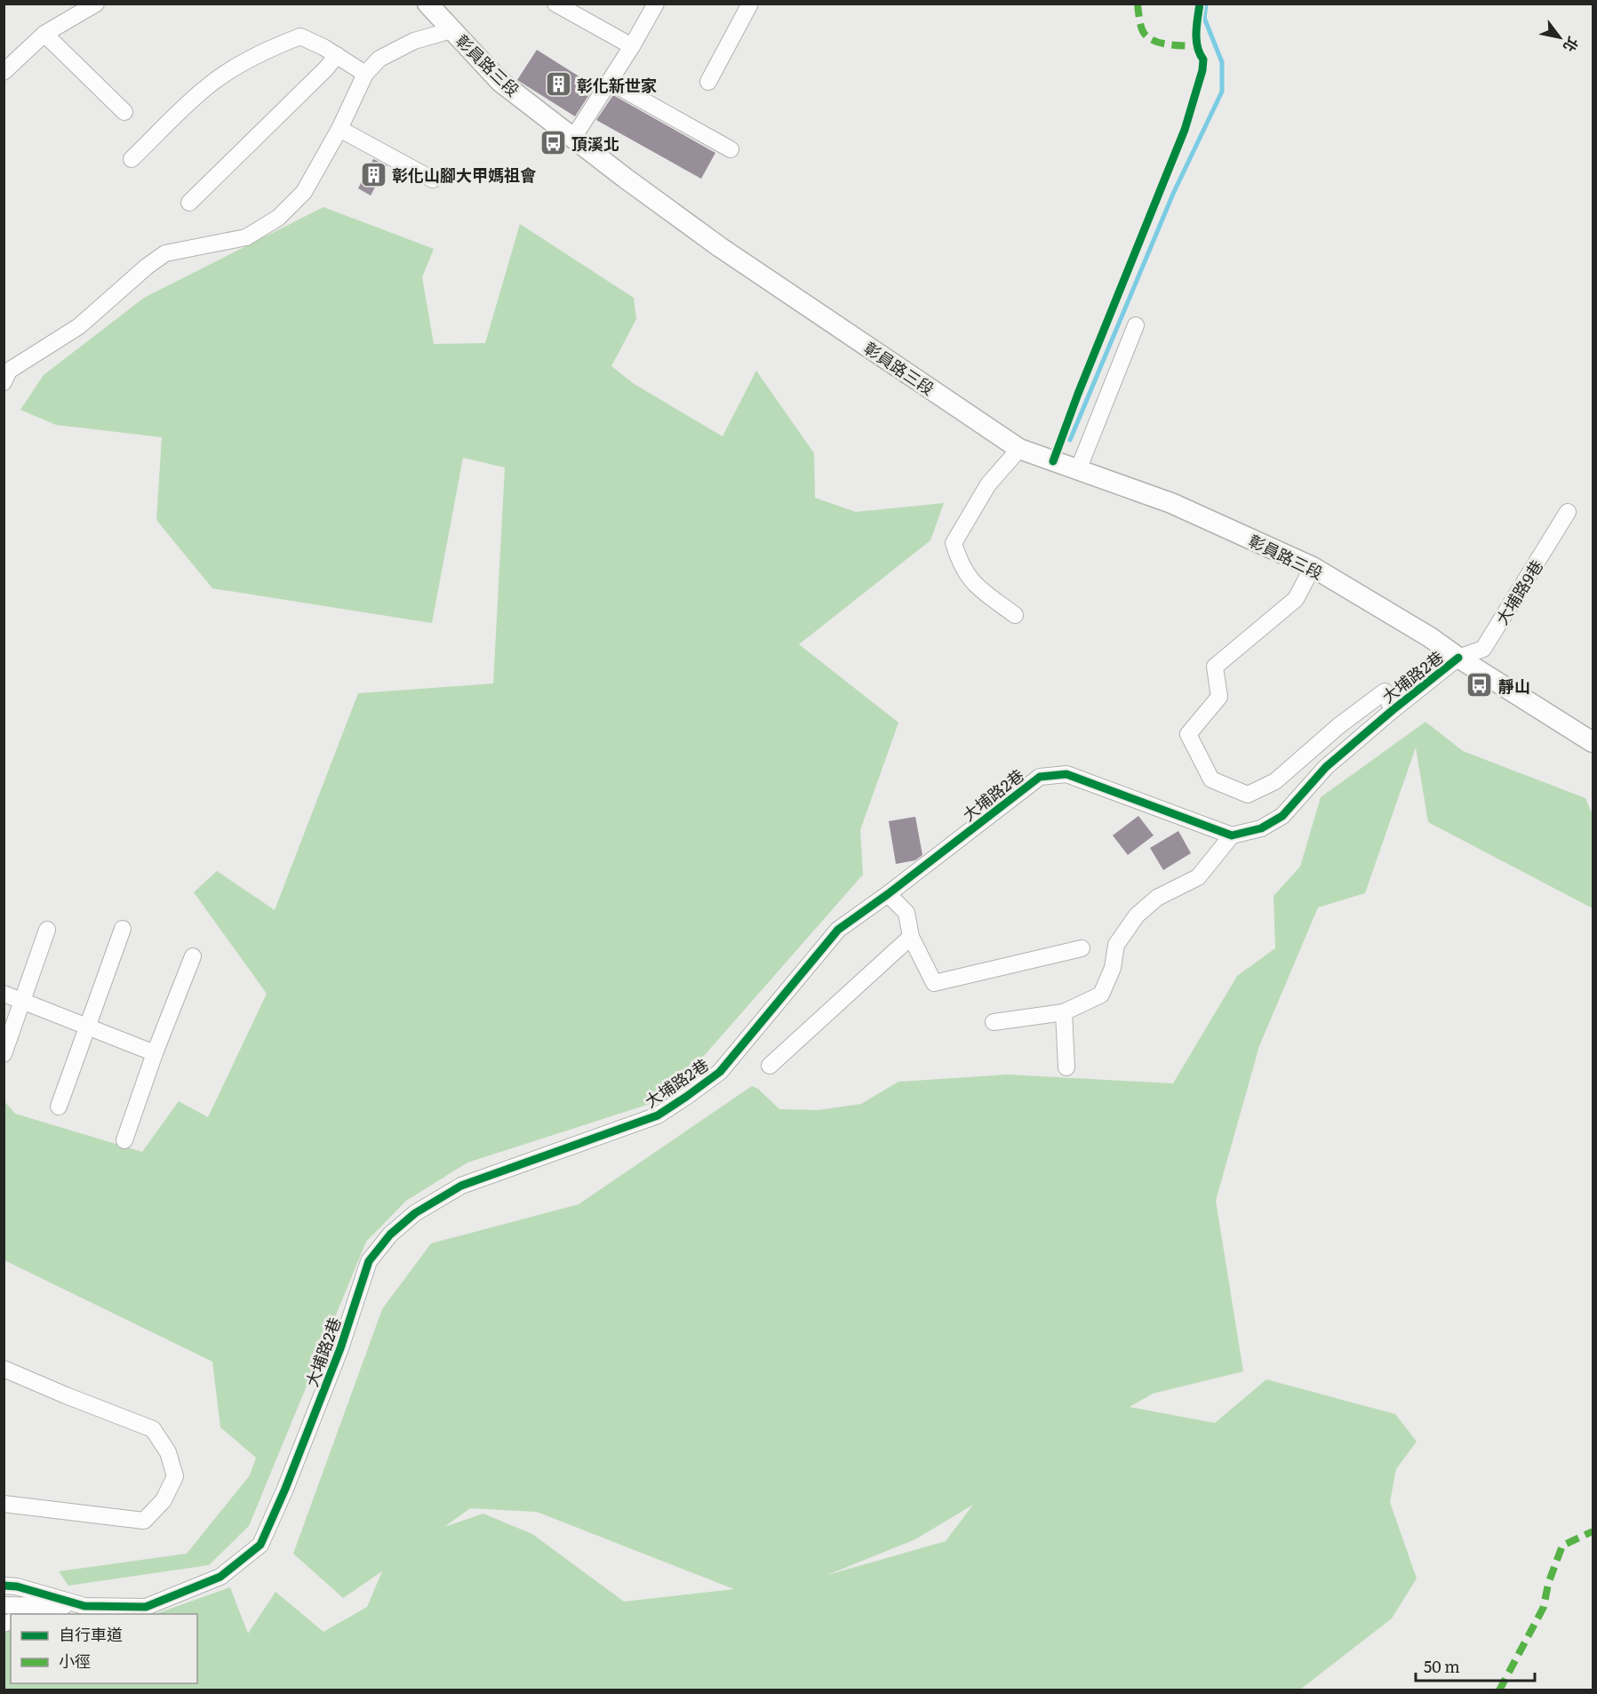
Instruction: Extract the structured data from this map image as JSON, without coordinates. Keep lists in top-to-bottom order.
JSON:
{
  "streets": {
    "main road": ["彰員路三段"],
    "street": ["大埔路9巷", "大埔路2巷"]
  },
  "crossings": [
    ["彰員路三段", "大埔路9巷"],
    ["彰員路三段", "大埔路2巷"],
    ["大埔路9巷", "大埔路2巷"]
  ],
  "places": {
    "building": ["彰化新世家", "彰化山腳大甲媽祖會"],
    "bus stop": ["頂溪北", "靜山"]
  },
  "legend": ["自行車道", "小徑"],
  "scale_bar": "50 m",
  "north": "bottom right"
}
